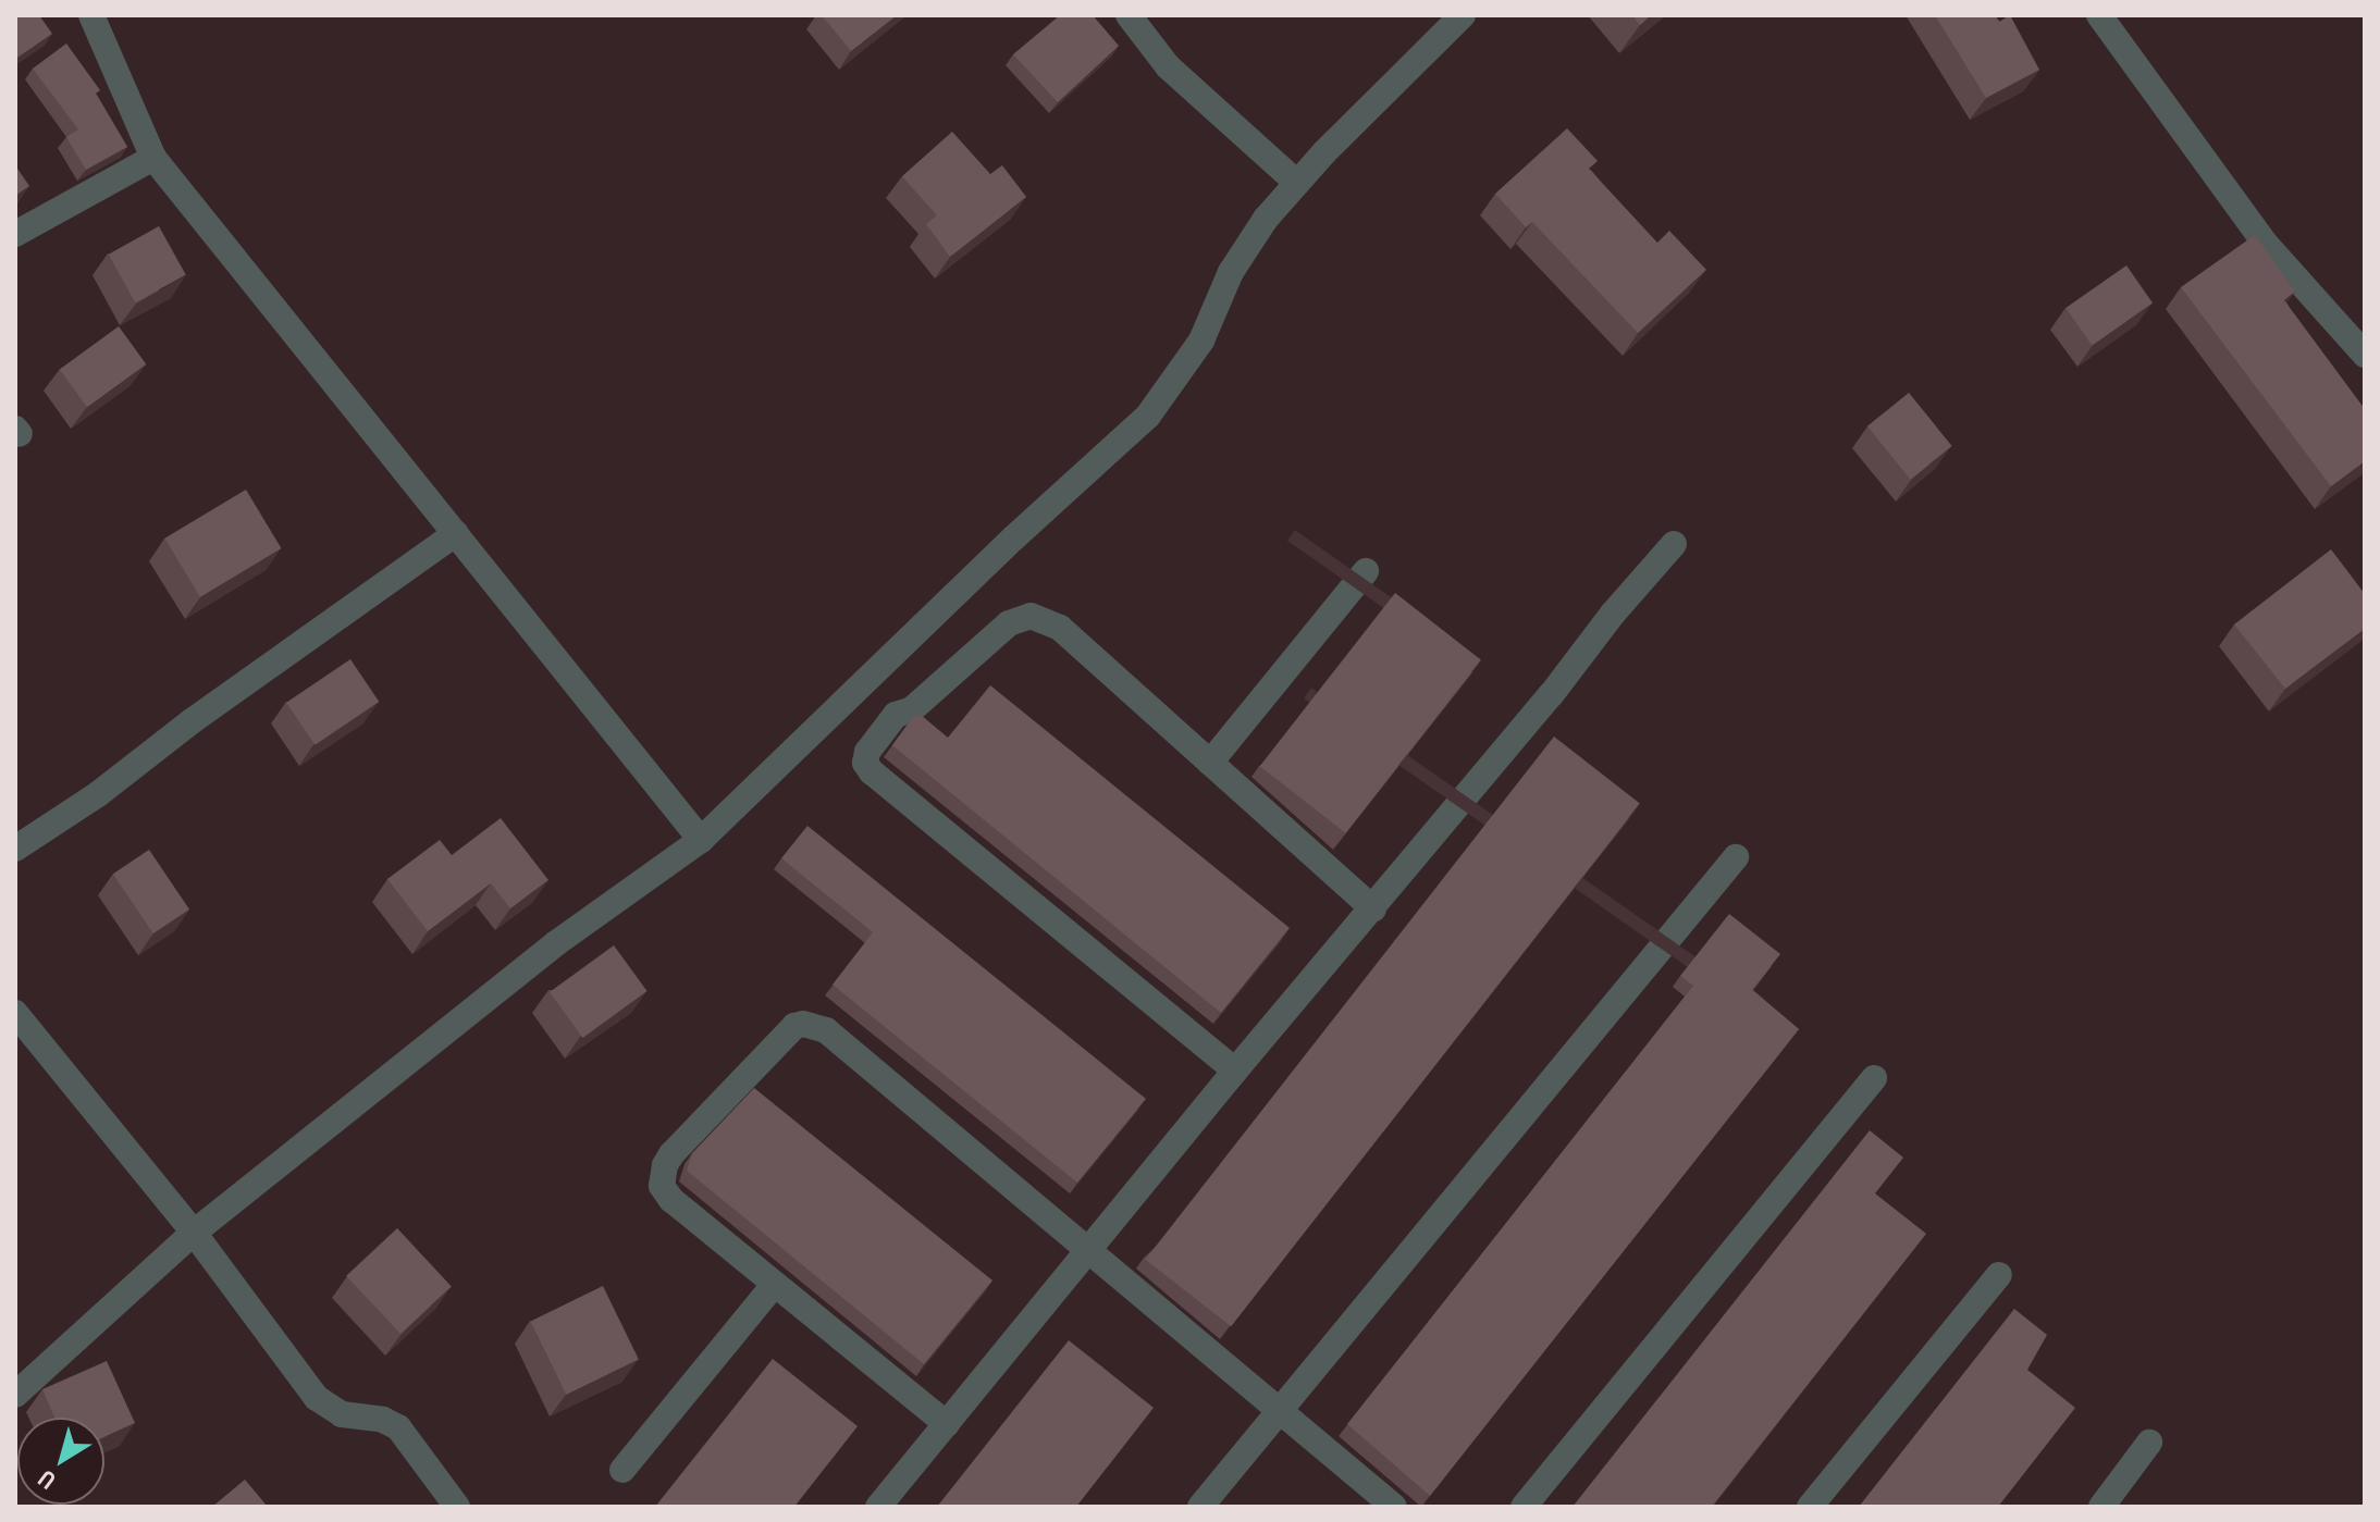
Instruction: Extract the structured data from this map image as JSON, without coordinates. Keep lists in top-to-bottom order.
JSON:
{
  "north": "bottom left"
}
